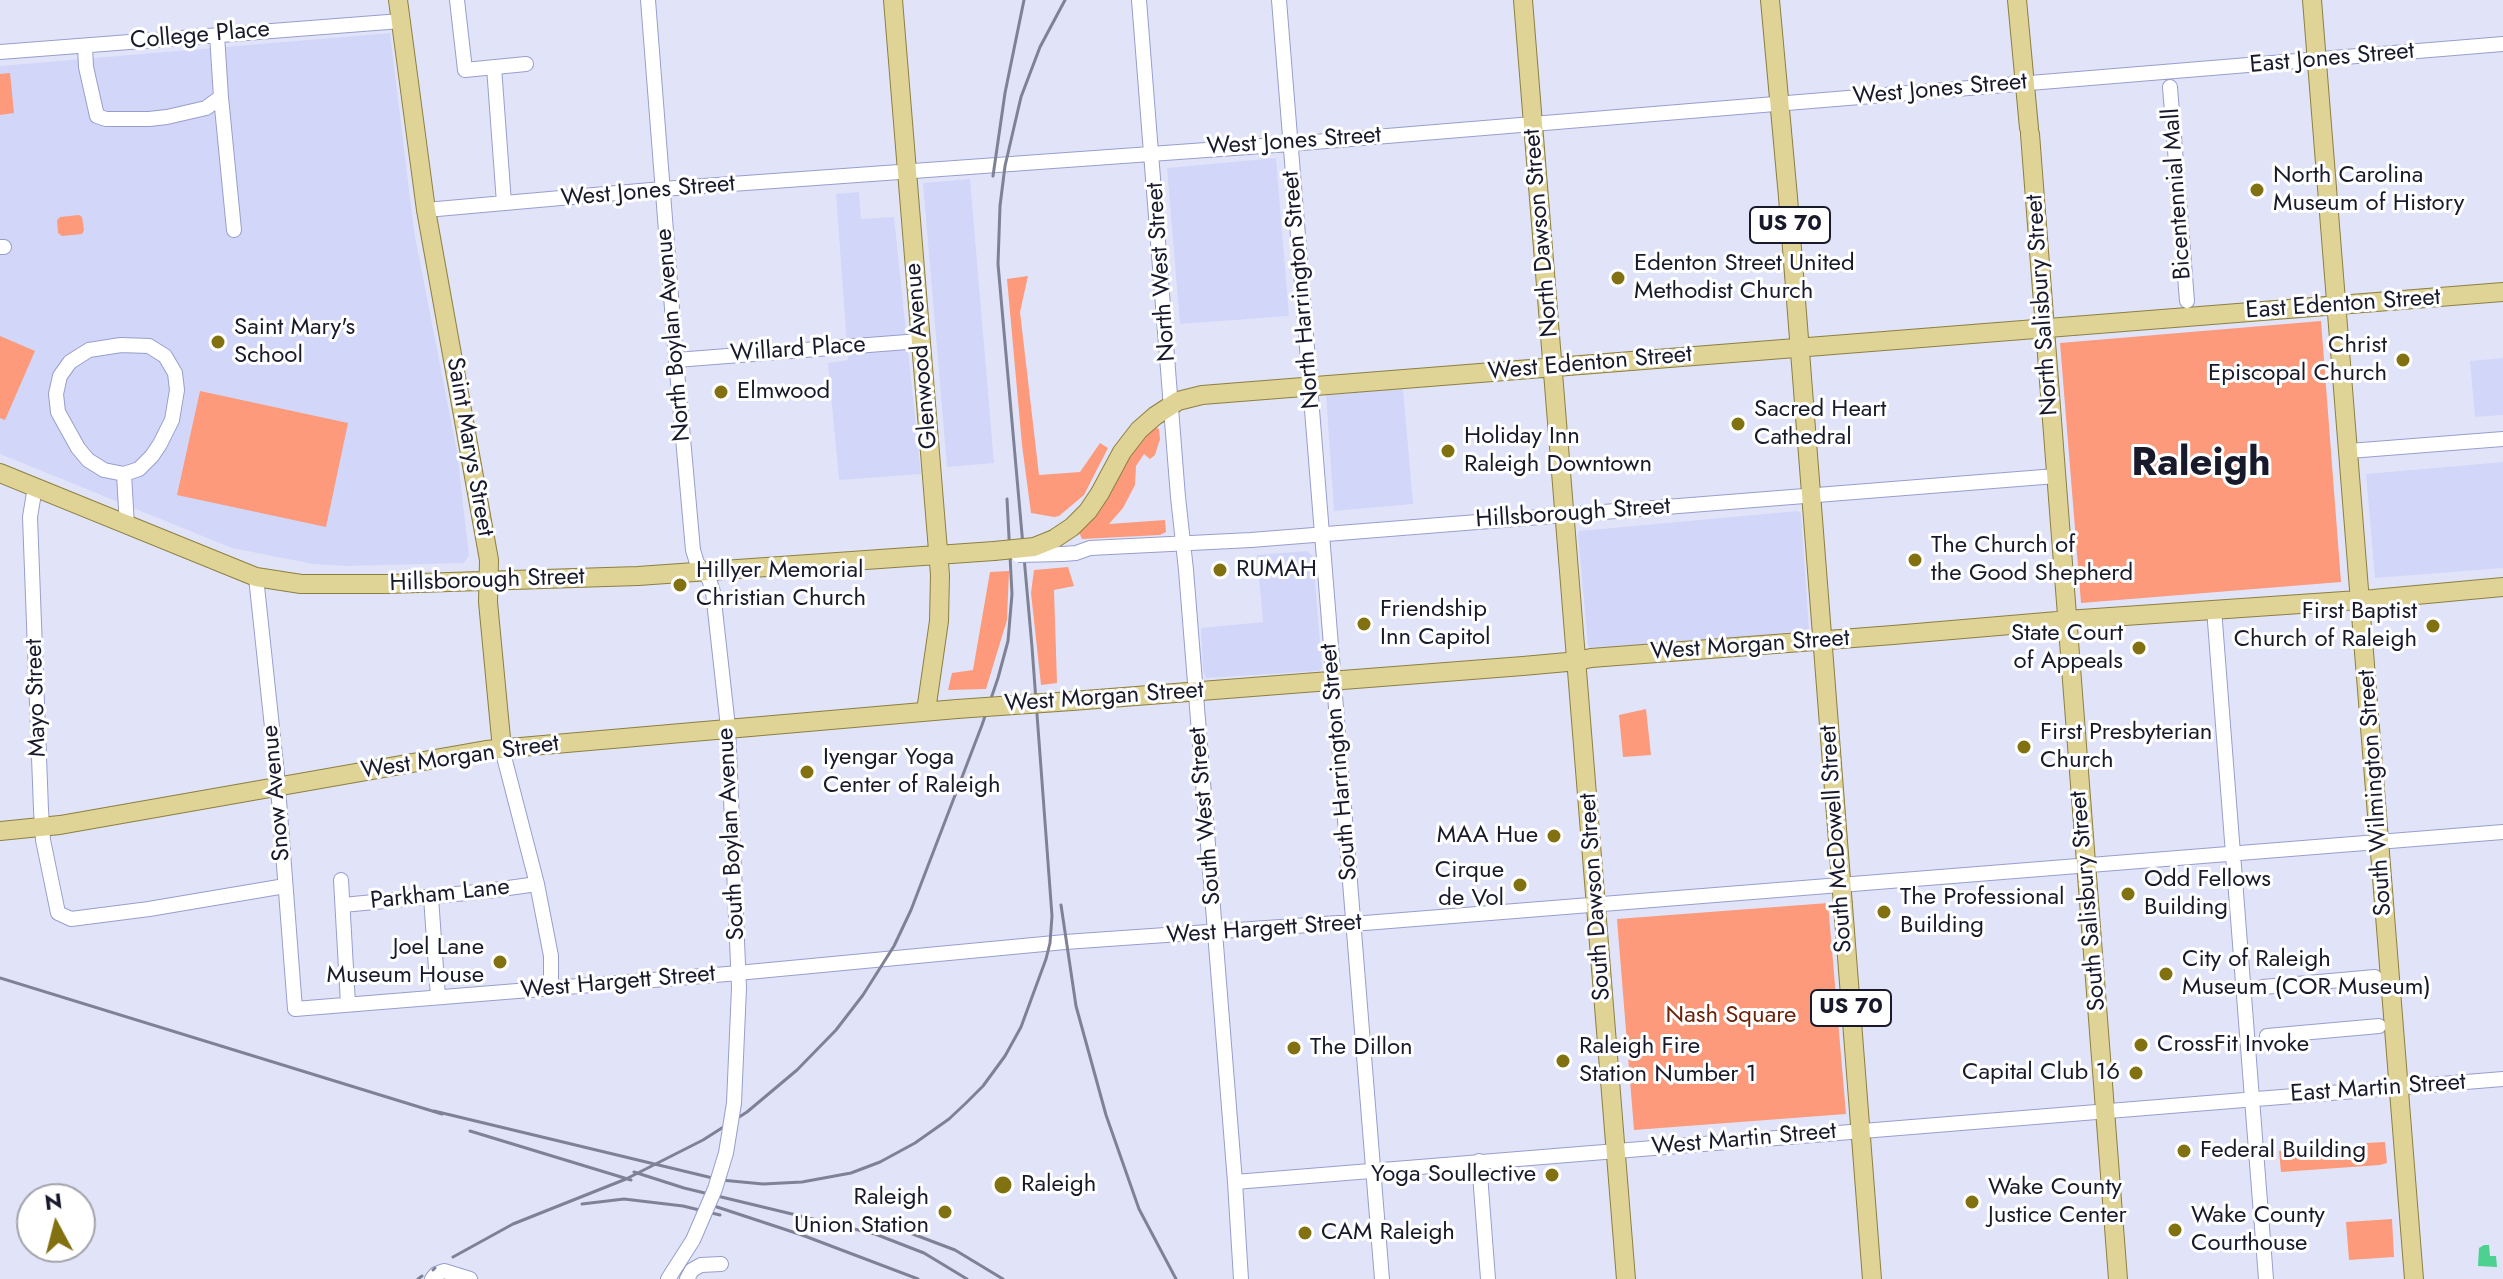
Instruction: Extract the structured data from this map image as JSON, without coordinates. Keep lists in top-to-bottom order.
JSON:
{
  "streets": {
    "main road": [
      "US 70",
      "North Dawson Street",
      "North Salisbury Street",
      "East Edenton Street",
      "Glenwood Avenue",
      "West Edenton Street",
      "Saint Marys Street",
      "Hillsborough Street",
      "West Morgan Street",
      "South Wilmington Street",
      "South McDowell Street",
      "South Dawson Street",
      "South Salisbury Street"
    ],
    "street": [
      "College Place",
      "East Jones Street",
      "West Jones Street",
      "Bicentennial Mall",
      "North West Street",
      "North Harrington Street",
      "North Boylan Avenue",
      "Willard Place",
      "Mayo Street",
      "South Harrington Street",
      "Snow Avenue",
      "South West Street",
      "South Boylan Avenue",
      "Parkham Lane",
      "West Hargett Street",
      "East Martin Street",
      "West Martin Street"
    ]
  },
  "crossings": [
    ["College Place", "Saint Marys Street"],
    ["East Jones Street", "West Jones Street"],
    ["East Jones Street", "South Wilmington Street"],
    ["West Jones Street", "US 70"],
    ["West Jones Street", "North Dawson Street"],
    ["West Jones Street", "North West Street"],
    ["West Jones Street", "North Harrington Street"],
    ["West Jones Street", "North Salisbury Street"],
    ["West Jones Street", "North Boylan Avenue"],
    ["West Jones Street", "Glenwood Avenue"],
    ["West Jones Street", "Saint Marys Street"],
    ["Bicentennial Mall", "East Edenton Street"],
    ["Bicentennial Mall", "West Edenton Street"],
    ["US 70", "West Edenton Street"],
    ["US 70", "Hillsborough Street"],
    ["US 70", "South McDowell Street"],
    ["North Dawson Street", "West Edenton Street"],
    ["North Dawson Street", "Hillsborough Street"],
    ["North Dawson Street", "South Dawson Street"],
    ["North West Street", "West Edenton Street"],
    ["North West Street", "Hillsborough Street"],
    ["North West Street", "South West Street"],
    ["North Harrington Street", "West Edenton Street"],
    ["North Harrington Street", "Hillsborough Street"],
    ["North Harrington Street", "South Harrington Street"],
    ["North Salisbury Street", "West Edenton Street"],
    ["North Salisbury Street", "Hillsborough Street"],
    ["North Salisbury Street", "South Salisbury Street"],
    ["East Edenton Street", "West Edenton Street"],
    ["East Edenton Street", "South Wilmington Street"],
    ["North Boylan Avenue", "Willard Place"],
    ["North Boylan Avenue", "Hillsborough Street"],
    ["North Boylan Avenue", "South Boylan Avenue"],
    ["Willard Place", "Glenwood Avenue"],
    ["Glenwood Avenue", "Hillsborough Street"],
    ["Glenwood Avenue", "West Morgan Street"],
    ["West Edenton Street", "Hillsborough Street"],
    ["Saint Marys Street", "Hillsborough Street"],
    ["Saint Marys Street", "West Morgan Street"],
    ["Saint Marys Street", "Parkham Lane"],
    ["Saint Marys Street", "West Hargett Street"],
    ["Hillsborough Street", "Mayo Street"],
    ["Hillsborough Street", "South Harrington Street"],
    ["Hillsborough Street", "Snow Avenue"],
    ["Hillsborough Street", "South West Street"],
    ["Hillsborough Street", "South Boylan Avenue"],
    ["Hillsborough Street", "South McDowell Street"],
    ["Hillsborough Street", "South Dawson Street"],
    ["Hillsborough Street", "South Salisbury Street"],
    ["West Morgan Street", "Mayo Street"],
    ["West Morgan Street", "South Harrington Street"],
    ["West Morgan Street", "Snow Avenue"],
    ["West Morgan Street", "South Wilmington Street"],
    ["West Morgan Street", "South West Street"],
    ["West Morgan Street", "South Boylan Avenue"],
    ["West Morgan Street", "South McDowell Street"],
    ["West Morgan Street", "South Dawson Street"],
    ["West Morgan Street", "South Salisbury Street"],
    ["Mayo Street", "Snow Avenue"],
    ["South Harrington Street", "West Hargett Street"],
    ["South Harrington Street", "West Martin Street"],
    ["Snow Avenue", "West Hargett Street"],
    ["South Wilmington Street", "West Hargett Street"],
    ["South Wilmington Street", "East Martin Street"],
    ["South West Street", "West Hargett Street"],
    ["South West Street", "West Martin Street"],
    ["South Boylan Avenue", "West Hargett Street"],
    ["South McDowell Street", "West Hargett Street"],
    ["South McDowell Street", "West Martin Street"],
    ["South Dawson Street", "West Hargett Street"],
    ["South Dawson Street", "West Martin Street"],
    ["South Salisbury Street", "West Hargett Street"],
    ["South Salisbury Street", "West Martin Street"],
    ["East Martin Street", "West Martin Street"]
  ],
  "districts": ["Raleigh"],
  "parks": ["Nash Square"],
  "places": [
    "North Carolina Museum of History",
    "Edenton Street United Methodist Church",
    "Saint Mary's School",
    "Christ Episcopal Church",
    "Elmwood",
    "Sacred Heart Cathedral",
    "Holiday Inn Raleigh Downtown",
    "The Church of the Good Shepherd",
    "RUMAH",
    "Hillyer Memorial Christian Church",
    "Friendship Inn Capitol",
    "First Baptist Church of Raleigh",
    "State Court of Appeals",
    "First Presbyterian Church",
    "Iyengar Yoga Center of Raleigh",
    "MAA Hue",
    "Cirque de Vol",
    "Odd Fellows Building",
    "The Professional Building",
    "Joel Lane Museum House",
    "City of Raleigh Museum (COR Museum)",
    "CrossFit Invoke",
    "The Dillon",
    "Raleigh Fire Station Number 1",
    "Capital Club 16",
    "Federal Building",
    "Yoga Soullective",
    "Raleigh",
    "Wake County Justice Center",
    "Raleigh Union Station",
    "Wake County Courthouse",
    "CAM Raleigh"
  ],
  "north": "top"
}
